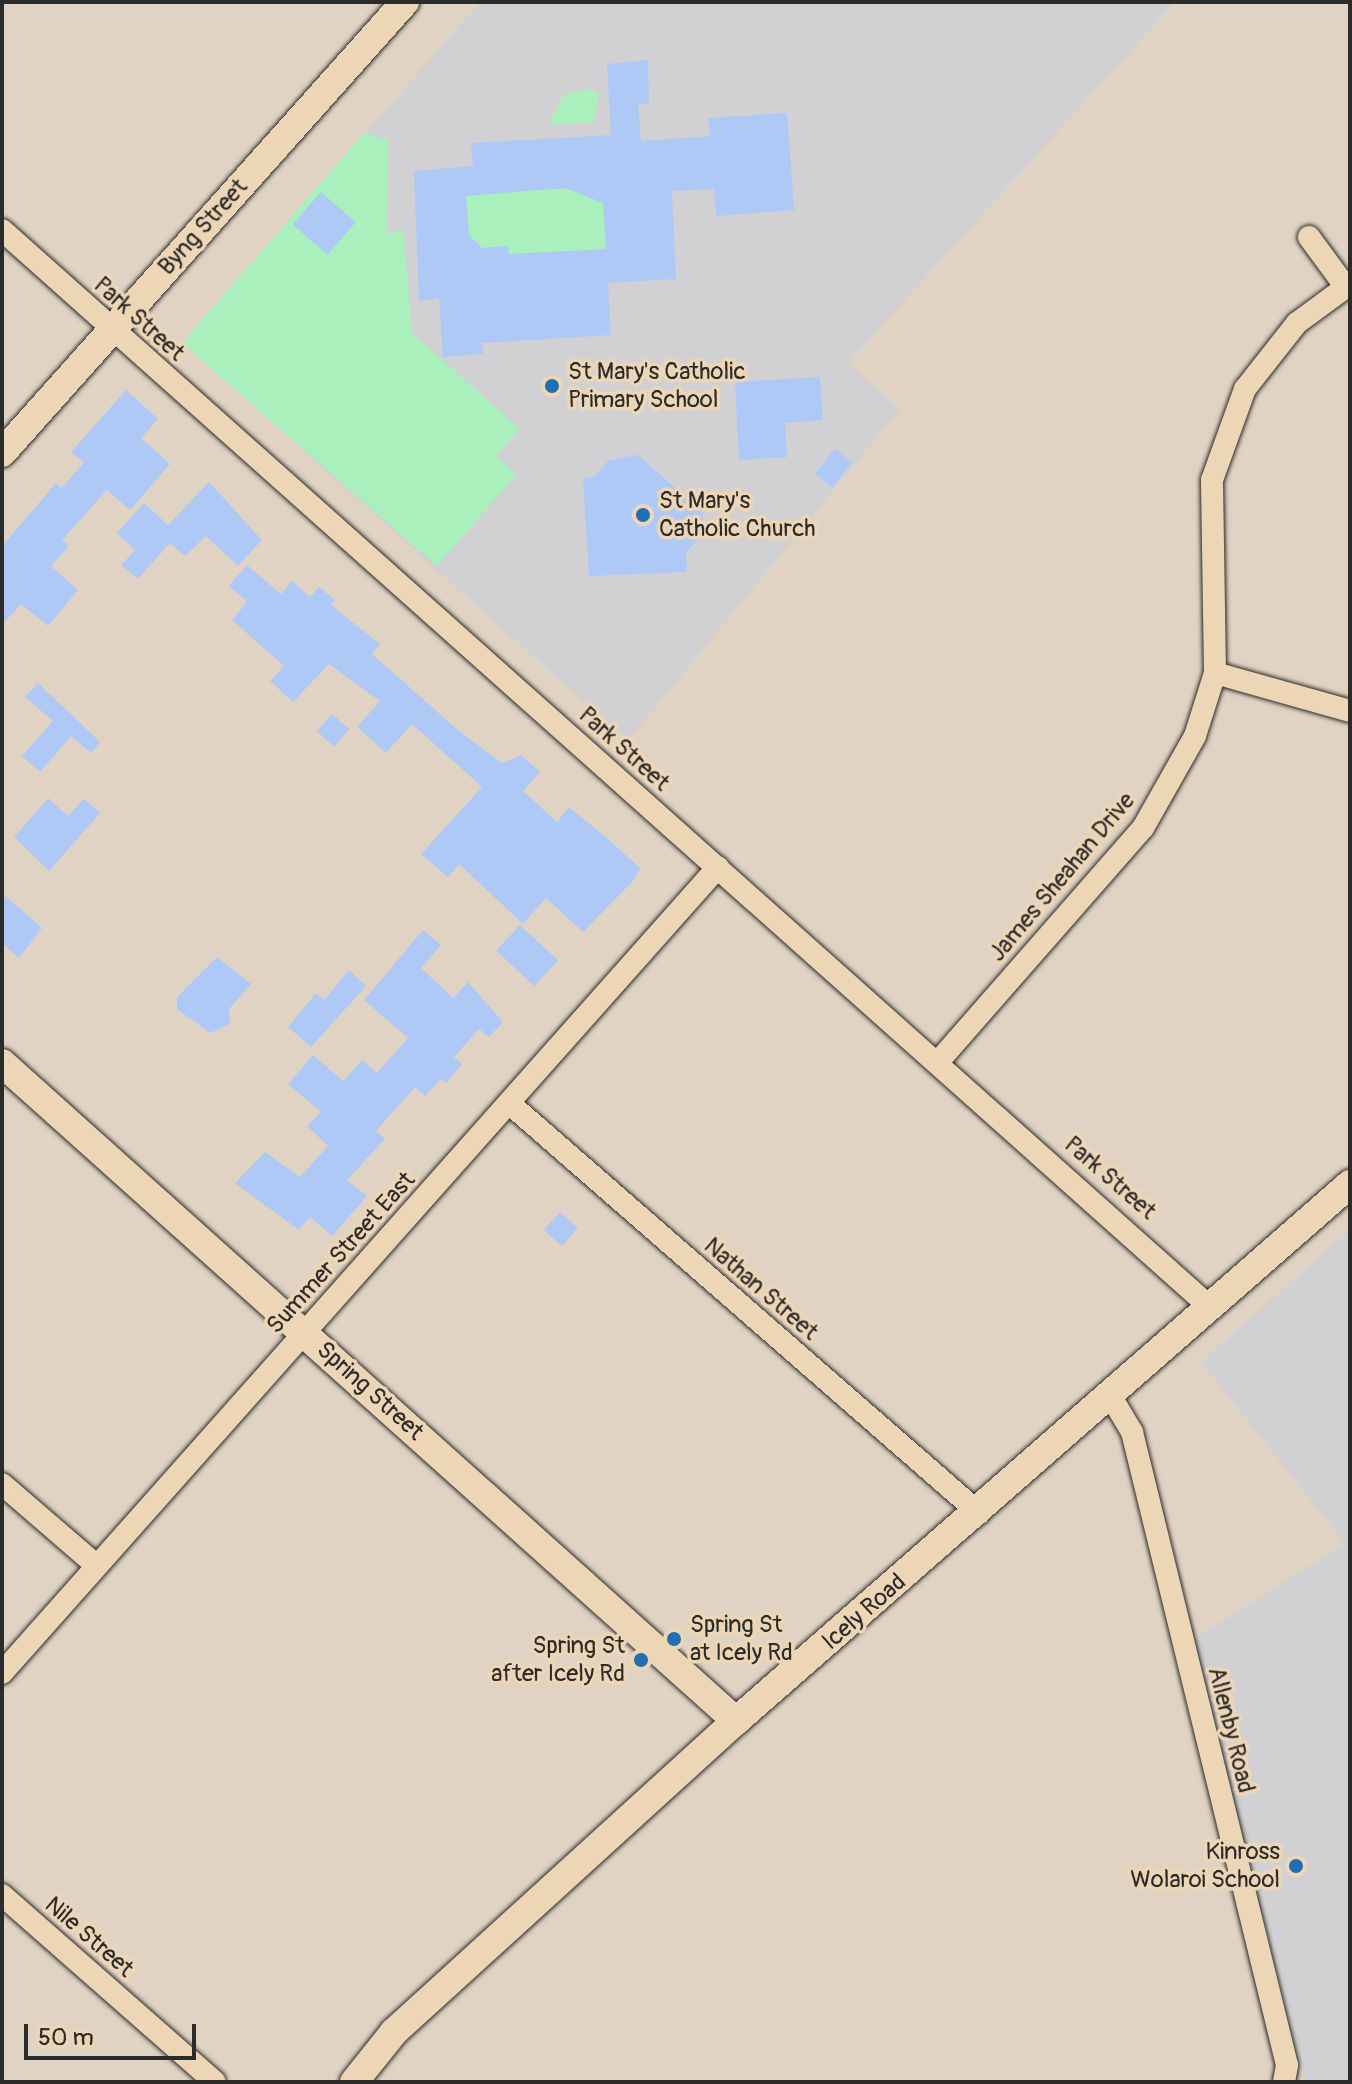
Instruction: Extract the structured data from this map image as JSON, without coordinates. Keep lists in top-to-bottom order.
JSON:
{
  "streets": {
    "street": [
      "Byng Street",
      "Park Street",
      "James Sheahan Drive",
      "Summer Street East",
      "Nathan Street",
      "Spring Street",
      "Icely Road",
      "Allenby Road",
      "Nile Street"
    ]
  },
  "crossings": [
    ["Byng Street", "Park Street"],
    ["Park Street", "James Sheahan Drive"],
    ["Park Street", "Summer Street East"],
    ["Park Street", "Icely Road"],
    ["Summer Street East", "Nathan Street"],
    ["Summer Street East", "Spring Street"],
    ["Nathan Street", "Icely Road"],
    ["Spring Street", "Icely Road"],
    ["Icely Road", "Allenby Road"]
  ],
  "places": [
    "St Mary's Catholic Primary School",
    "St Mary's Catholic Church",
    "Spring St at Icely Rd",
    "Spring St after Icely Rd",
    "Kinross Wolaroi School"
  ],
  "scale_bar": "50 m"
}
